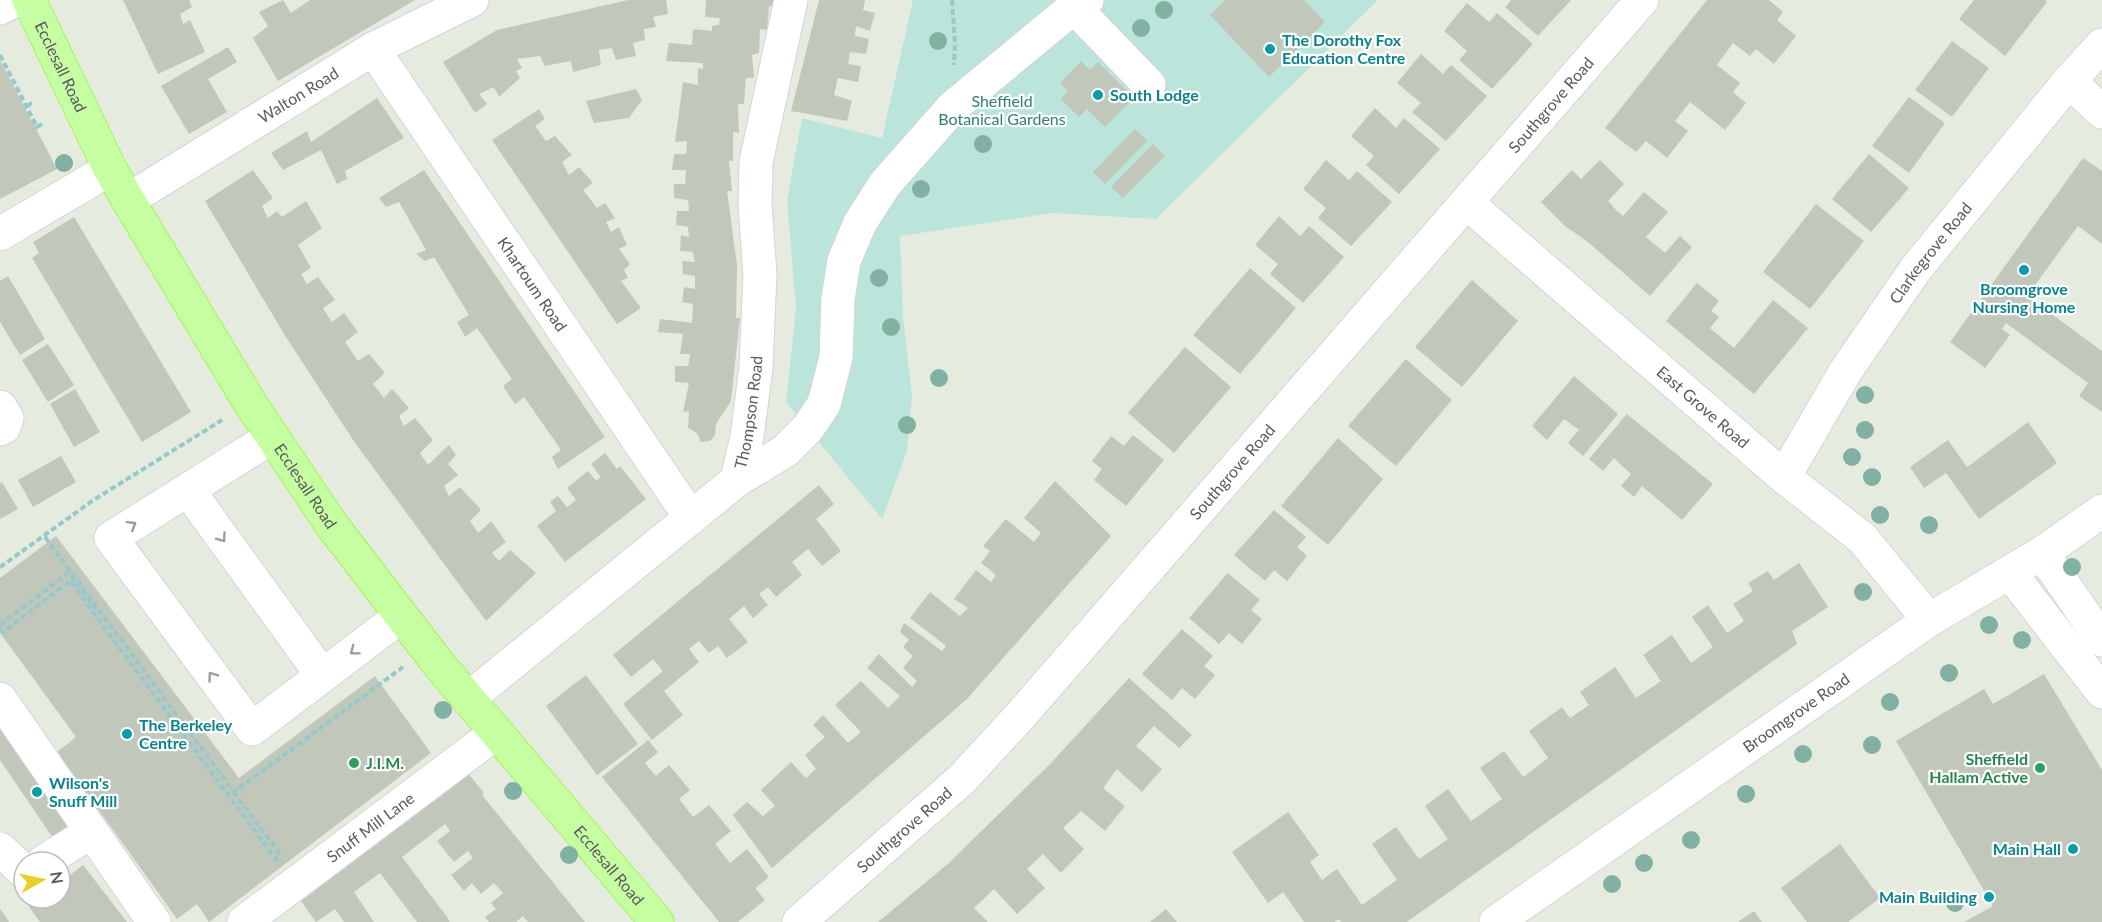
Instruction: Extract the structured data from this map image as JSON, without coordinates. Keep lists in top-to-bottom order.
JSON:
{
  "streets": {
    "main road": ["Ecclesall Road"],
    "street": [
      "Walton Road",
      "Southgrove Road",
      "Clarkegrove Road",
      "Khartoum Road",
      "East Grove Road",
      "Thompson Road",
      "Broomgrove Road",
      "Snuff Mill Lane"
    ]
  },
  "crossings": [
    ["Ecclesall Road", "Walton Road"],
    ["Ecclesall Road", "Thompson Road"],
    ["Ecclesall Road", "Snuff Mill Lane"],
    ["Walton Road", "Khartoum Road"],
    ["Southgrove Road", "East Grove Road"],
    ["Clarkegrove Road", "East Grove Road"],
    ["Khartoum Road", "Thompson Road"],
    ["East Grove Road", "Broomgrove Road"]
  ],
  "parks": ["Sheffield Botanical Gardens"],
  "places": [
    "The Dorothy Fox Education Centre",
    "South Lodge",
    "Broomgrove Nursing Home",
    "The Berkeley Centre",
    "J.I.M.",
    "Sheffield Hallam Active",
    "Wilson's Snuff Mill",
    "Main Hall",
    "Main Building"
  ],
  "north": "right"
}
